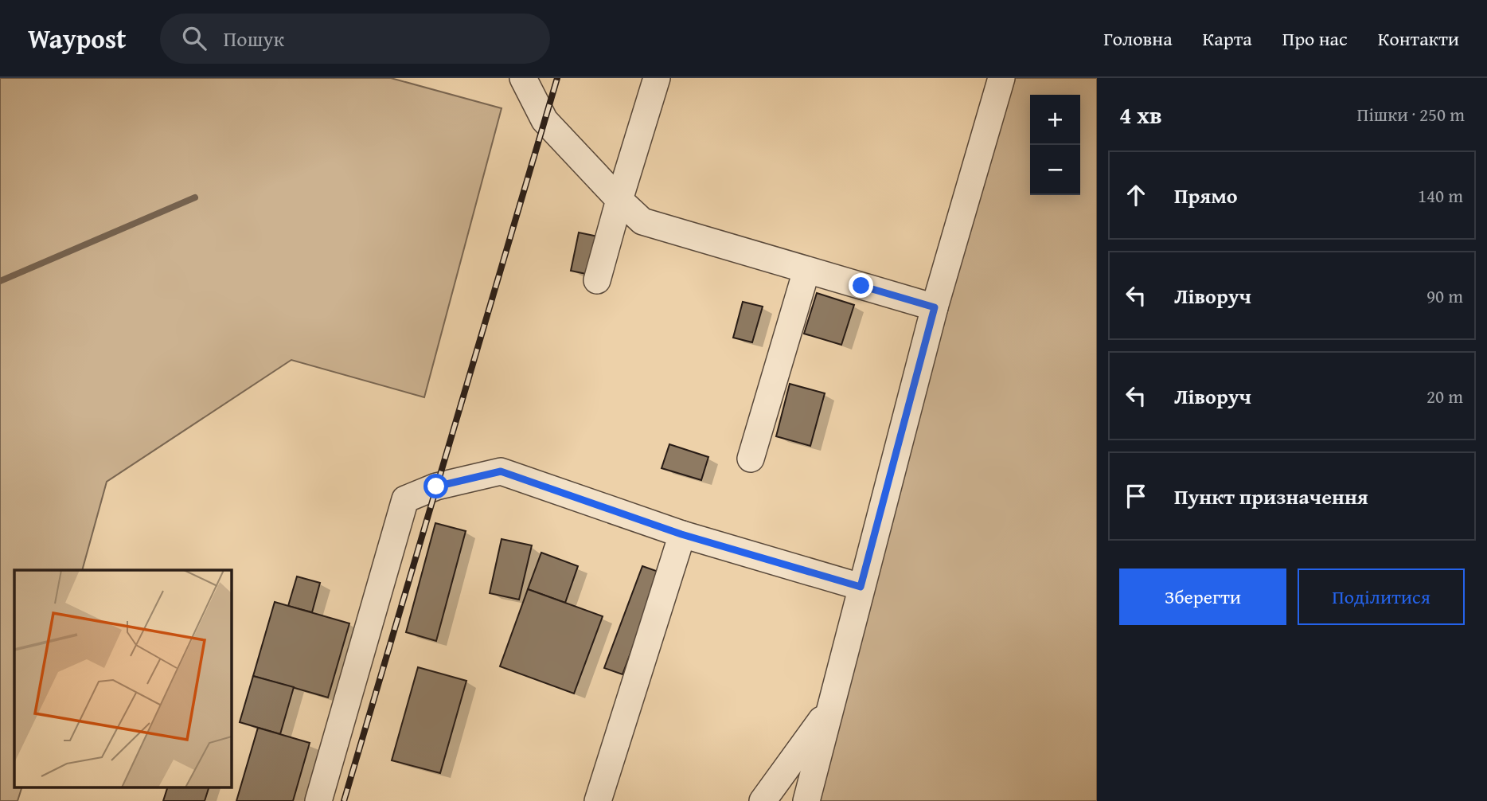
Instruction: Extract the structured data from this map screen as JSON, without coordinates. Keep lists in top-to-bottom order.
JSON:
{
  "page": {
    "header": "Waypost",
    "search": "Пошук",
    "nav": [
      "Головна",
      "Карта",
      "Про нас",
      "Контакти"
    ],
    "heading": ["4 хв", "Пішки · 250 m"],
    "map_buttons": ["+", "−"],
    "list": [
      ["Прямо", "140 m"],
      ["Ліворуч", "90 m"],
      ["Ліворуч", "20 m"],
      "Пункт призначення"
    ],
    "buttons": ["Зберегти", "Поділитися"]
  }
}
